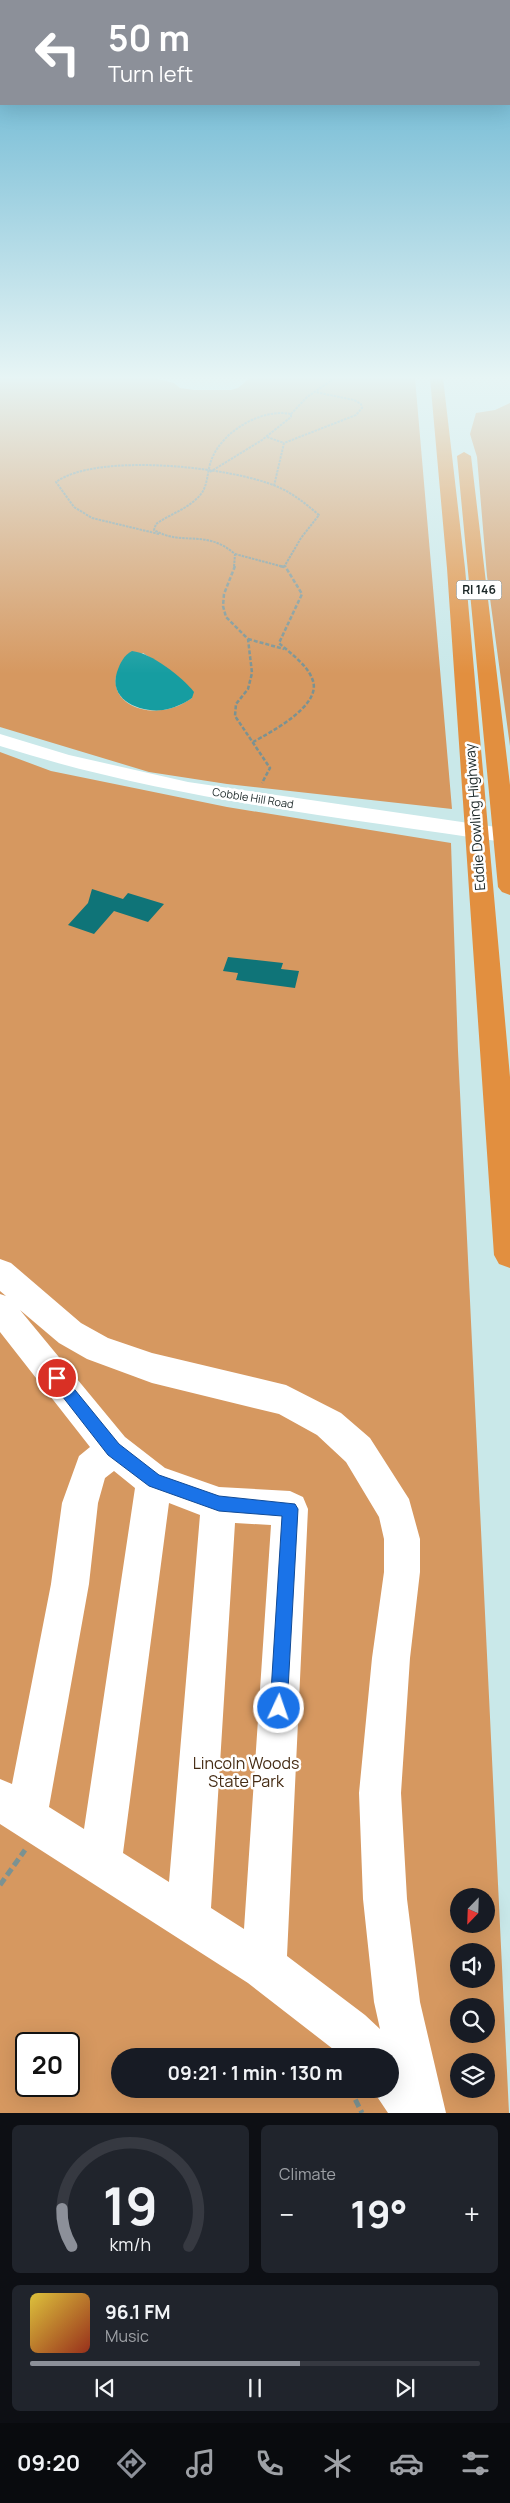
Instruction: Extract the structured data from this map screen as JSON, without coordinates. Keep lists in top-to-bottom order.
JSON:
{
  "streets": {
    "highway": ["RI 146", "Eddie Dowling Highway"],
    "street": ["Cobble Hill Road"]
  },
  "parks": ["Lincoln Woods State Park"],
  "north": "bottom left",
  "page": {
    "turn": ["50 m", "Turn left"],
    "limit": "20",
    "trip": "09:21 · 1 min · 130 m",
    "tile": "Climate",
    "heat": ["−", "19°", "+"],
    "song": ["96.1 FM", "Music"],
    "tabs": "09:20",
    "gauge": ["19", "km/h"]
  }
}
